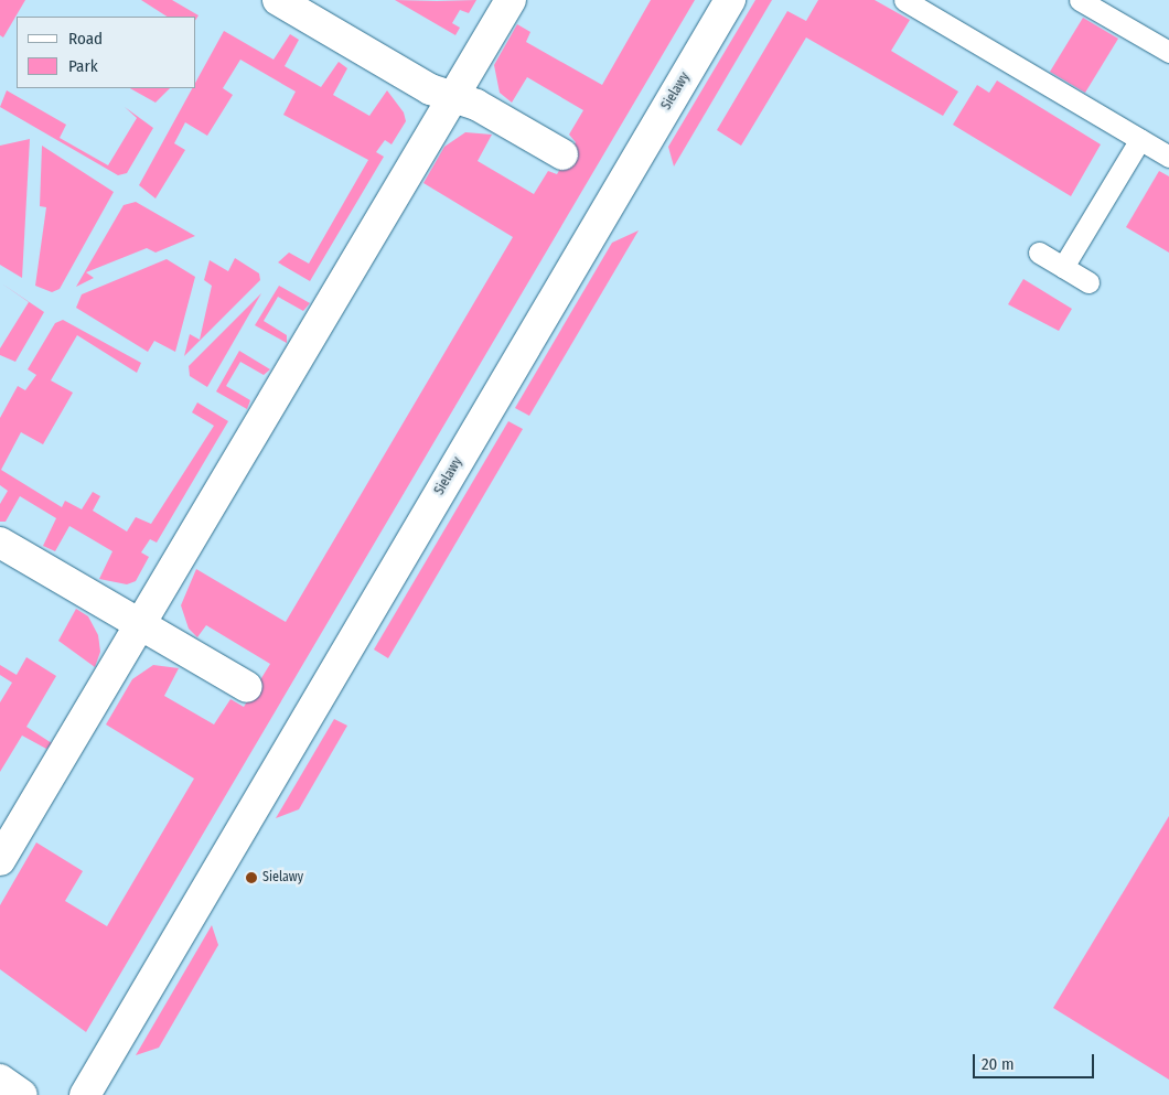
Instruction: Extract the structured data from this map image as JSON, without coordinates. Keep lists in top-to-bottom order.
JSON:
{
  "streets": {
    "street": ["Sielawy"]
  },
  "places": ["Sielawy"],
  "legend": ["Road", "Park"],
  "scale_bar": "20 m"
}
